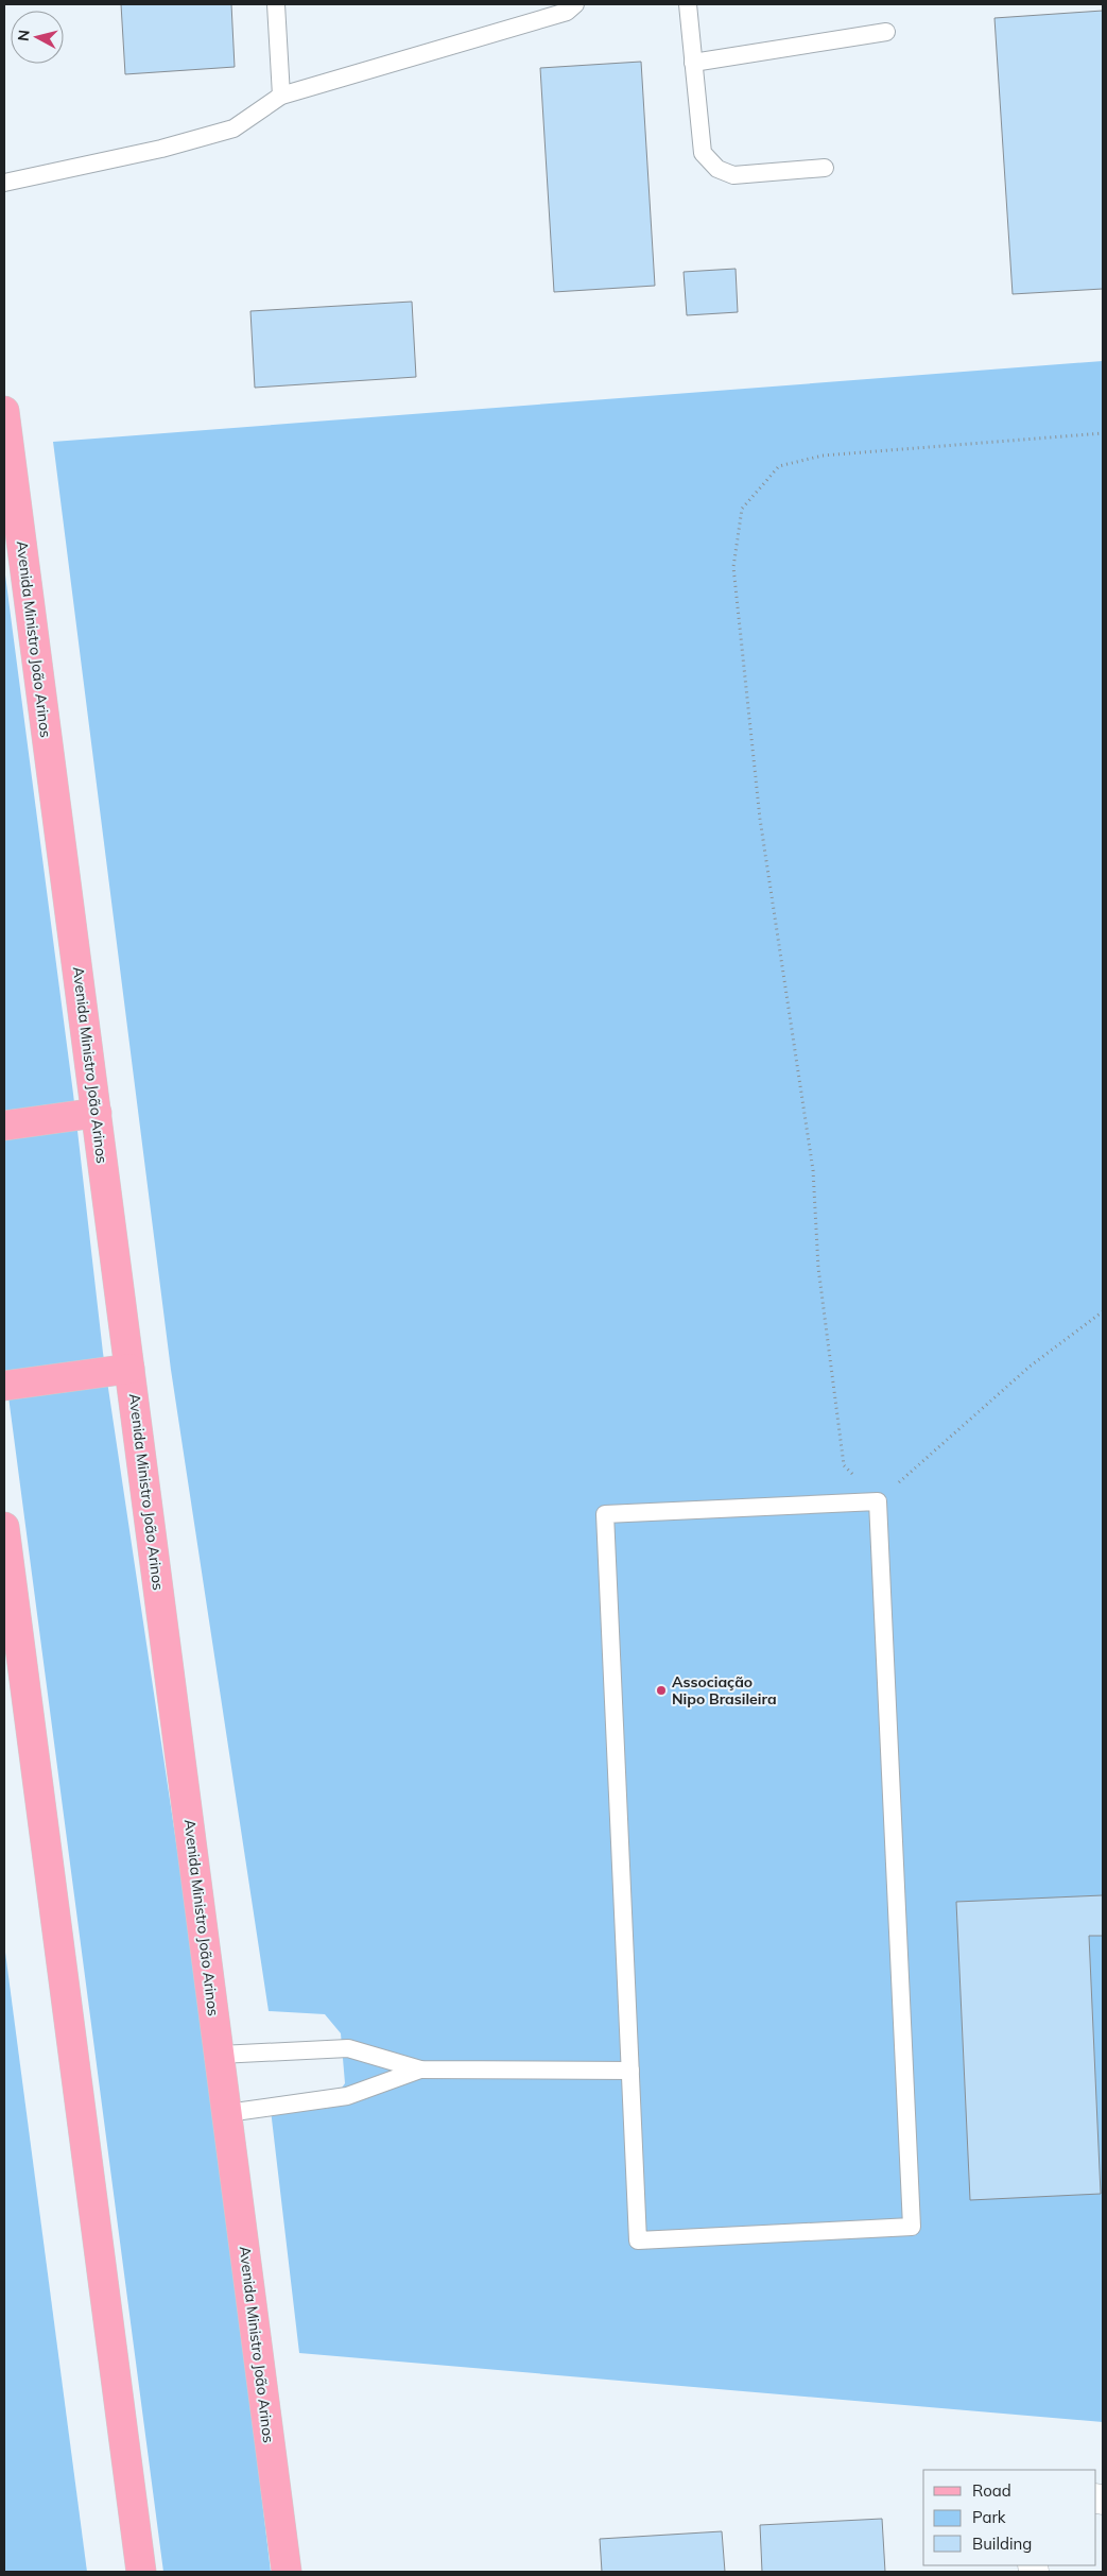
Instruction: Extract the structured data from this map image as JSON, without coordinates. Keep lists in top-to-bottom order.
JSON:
{
  "streets": {
    "main road": ["Avenida Ministro João Arinos"]
  },
  "places": ["Associação Nipo Brasileira"],
  "legend": ["Road", "Park", "Building"],
  "north": "left"
}
